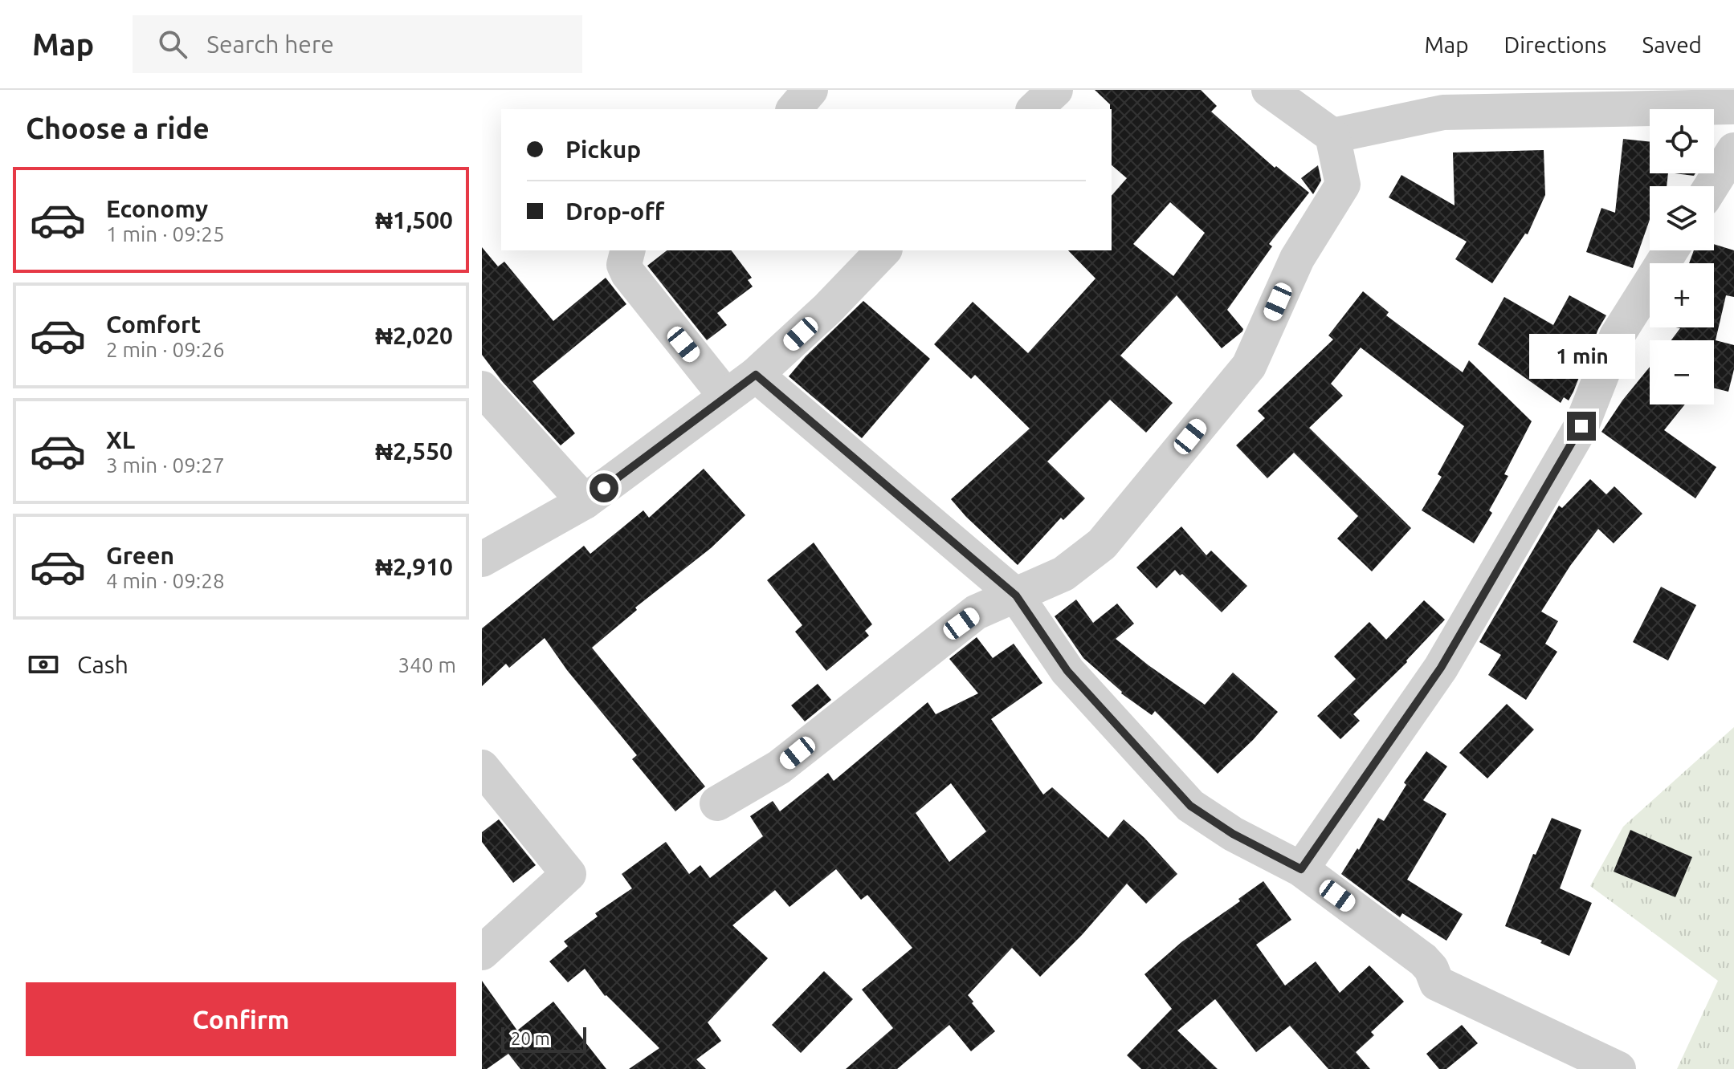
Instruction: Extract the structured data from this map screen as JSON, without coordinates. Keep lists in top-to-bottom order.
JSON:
{
  "scale_bar": "20 m",
  "page": {
    "header": "Map",
    "search": "Search here",
    "nav": ["Map", "Directions", "Saved"],
    "heading": "Choose a ride",
    "map_buttons": ["+", "−"],
    "banner": ["Pickup", "Drop-off"],
    "list": [
      {
        "name": "Economy",
        "note": "1 min · 09:25",
        "value": "₦1,500"
      },
      {
        "name": "Comfort",
        "note": "2 min · 09:26",
        "value": "₦2,020"
      },
      {
        "name": "XL",
        "note": "3 min · 09:27",
        "value": "₦2,550"
      },
      {
        "name": "Green",
        "note": "4 min · 09:28",
        "value": "₦2,910"
      }
    ],
    "bubble": "1 min",
    "pay": ["Cash", "340 m"],
    "buttons": "Confirm",
    "scale": "20 m"
  }
}
